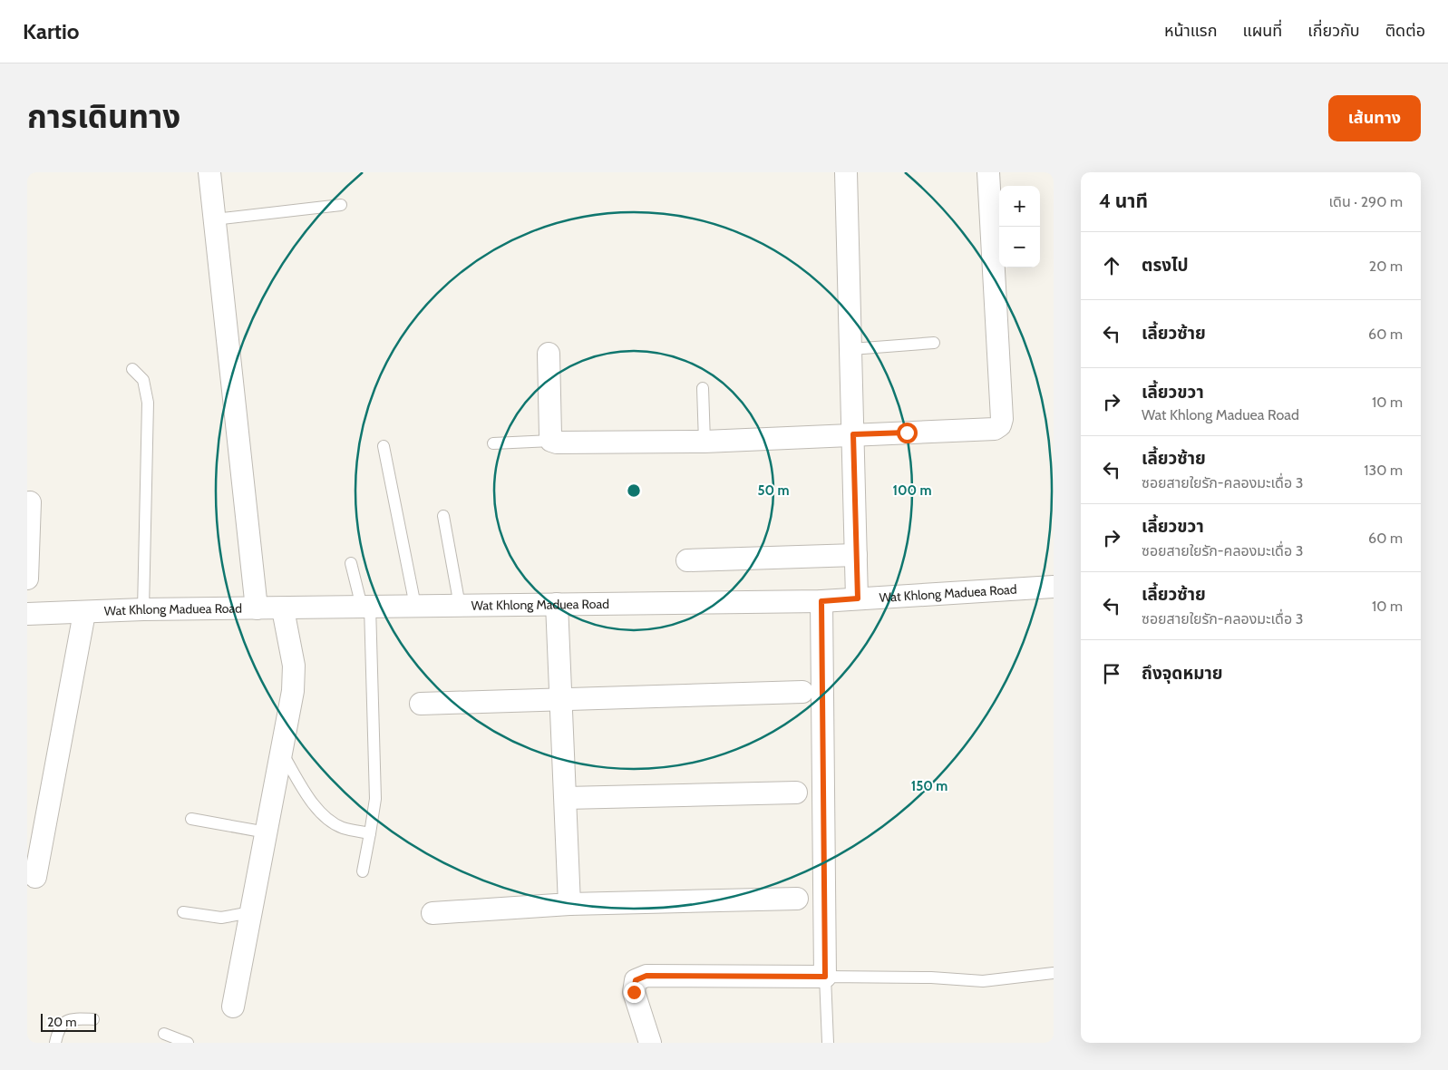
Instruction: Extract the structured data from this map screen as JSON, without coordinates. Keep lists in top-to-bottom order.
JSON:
{
  "streets": {
    "street": ["Wat Khlong Maduea Road"]
  },
  "scale_bar": "20 m",
  "page": {
    "header": "Kartio",
    "nav": [
      "หน้าแรก",
      "แผนที่",
      "เกี่ยวกับ",
      "ติดต่อ"
    ],
    "title": "การเดินทาง",
    "buttons": "เส้นทาง",
    "heading": ["4 นาที", "เดิน · 290 m"],
    "map_buttons": ["+", "−"],
    "list": [
      ["ตรงไป", "20 m"],
      ["เลี้ยวซ้าย", "60 m"],
      ["เลี้ยวขวา", "Wat Khlong Maduea Road", "10 m"],
      ["เลี้ยวซ้าย", "ซอยสายใยรัก-คลองมะเดื่อ 3", "130 m"],
      ["เลี้ยวขวา", "ซอยสายใยรัก-คลองมะเดื่อ 3", "60 m"],
      ["เลี้ยวซ้าย", "ซอยสายใยรัก-คลองมะเดื่อ 3", "10 m"],
      "ถึงจุดหมาย"
    ],
    "scale": "20 m"
  },
  "rings": ["50 m", "100 m", "150 m"]
}
